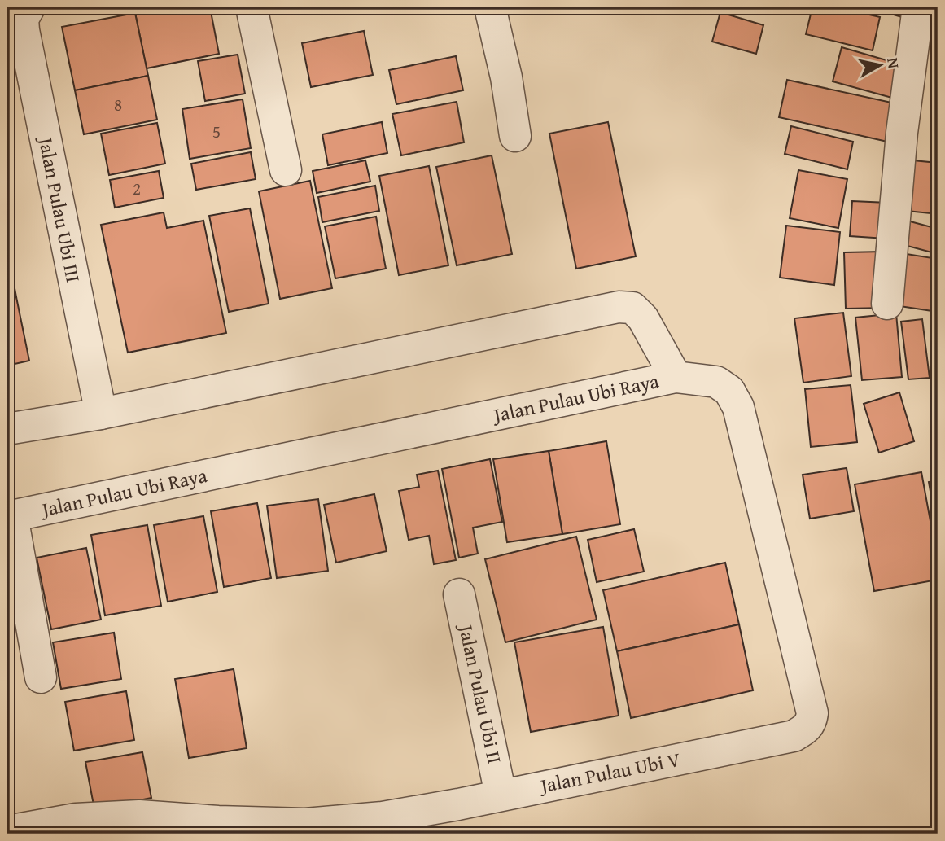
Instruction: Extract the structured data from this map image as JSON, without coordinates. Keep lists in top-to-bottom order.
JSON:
{
  "streets": {
    "street": [
      "Jalan Pulau Ubi III",
      "Jalan Pulau Ubi Raya",
      "Jalan Pulau Ubi II",
      "Jalan Pulau Ubi V"
    ]
  },
  "crossings": [
    ["Jalan Pulau Ubi III", "Jalan Pulau Ubi Raya"],
    ["Jalan Pulau Ubi Raya", "Jalan Pulau Ubi V"],
    ["Jalan Pulau Ubi II", "Jalan Pulau Ubi V"]
  ],
  "house_numbers": ["8", "5", "2"],
  "north": "right"
}
